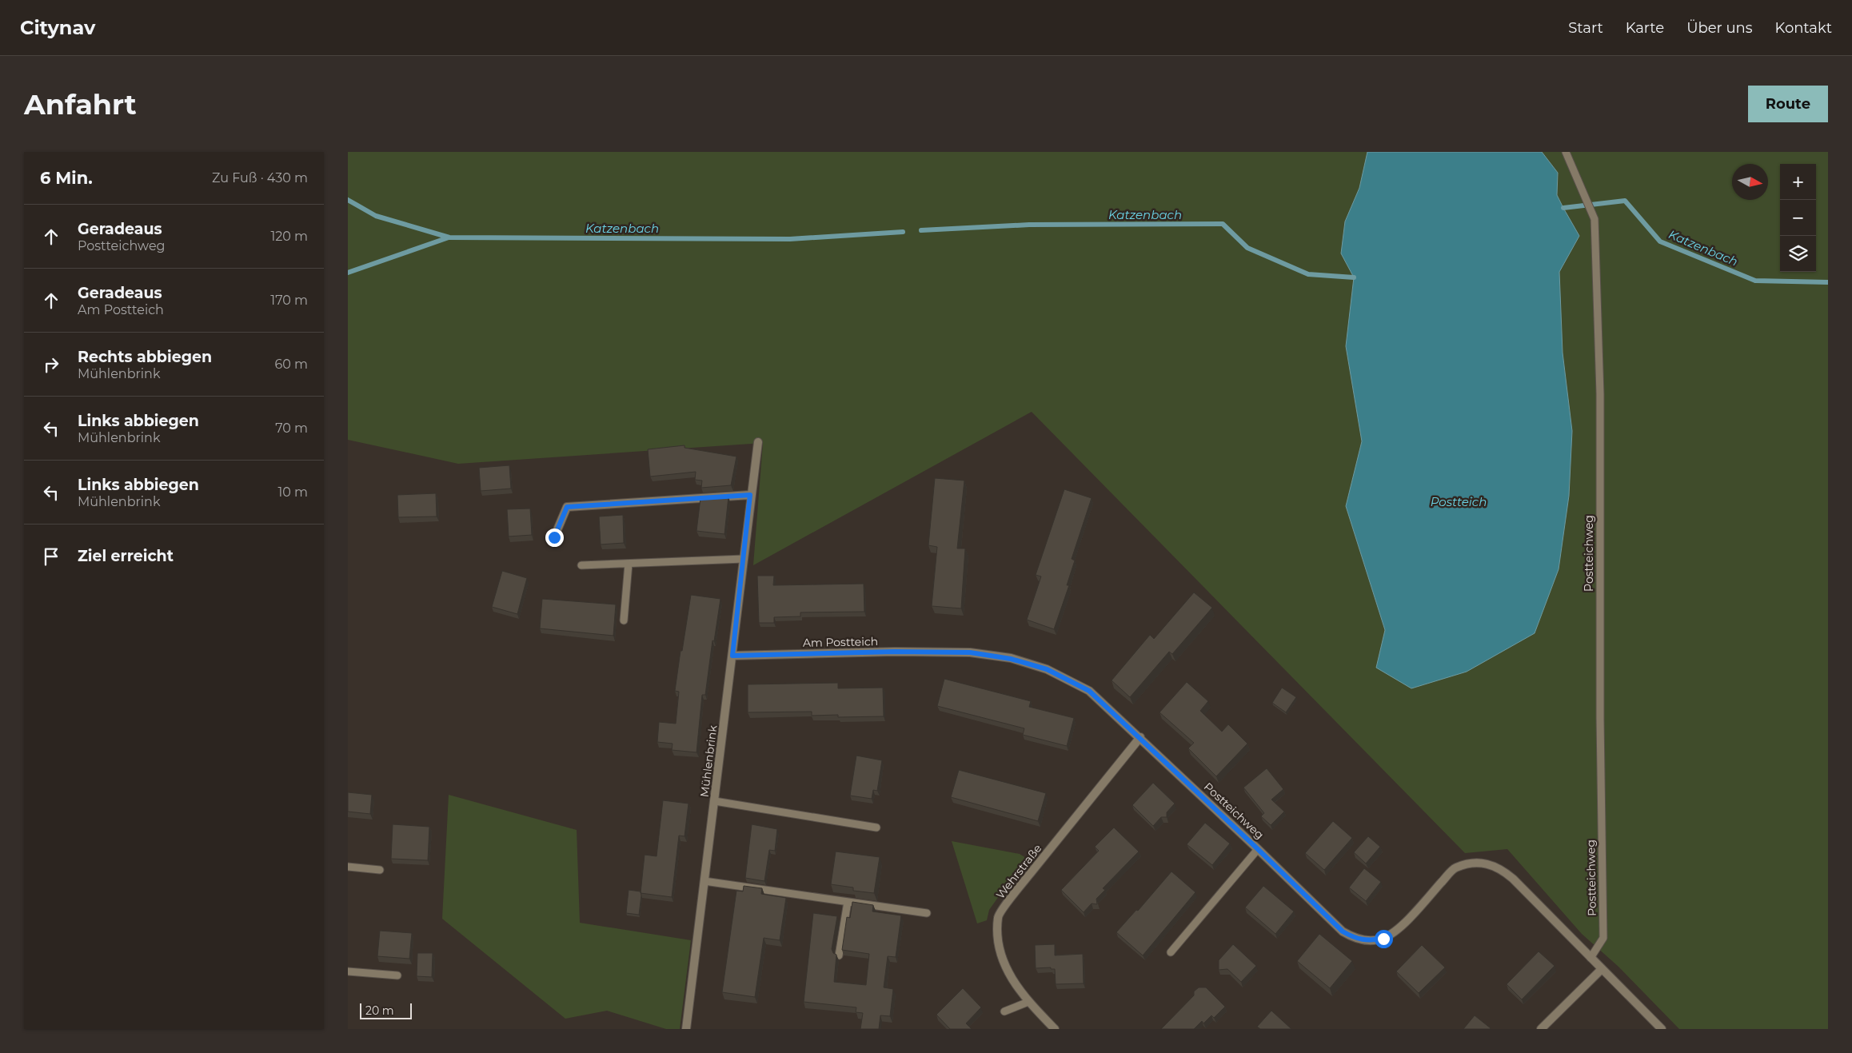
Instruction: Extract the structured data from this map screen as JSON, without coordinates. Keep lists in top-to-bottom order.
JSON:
{
  "streets": {
    "street": [
      "Postteichweg",
      "Am Postteich",
      "Mühlenbrink",
      "Wehrstraße"
    ]
  },
  "crossings": [
    ["Postteichweg", "Am Postteich"],
    ["Postteichweg", "Wehrstraße"],
    ["Am Postteich", "Mühlenbrink"],
    ["Am Postteich", "Wehrstraße"]
  ],
  "water": ["Katzenbach", "Postteich"],
  "scale_bar": "20 m",
  "north": "right",
  "page": {
    "header": "Citynav",
    "nav": [
      "Start",
      "Karte",
      "Über uns",
      "Kontakt"
    ],
    "buttons": "Route",
    "title": "Anfahrt",
    "heading": ["6 Min.", "Zu Fuß · 430 m"],
    "map_buttons": ["+", "−"],
    "list": [
      ["Geradeaus", "Postteichweg", "120 m"],
      ["Geradeaus", "Am Postteich", "170 m"],
      ["Rechts abbiegen", "Mühlenbrink", "60 m"],
      ["Links abbiegen", "Mühlenbrink", "70 m"],
      ["Links abbiegen", "Mühlenbrink", "10 m"],
      "Ziel erreicht"
    ],
    "scale": "20 m"
  }
}
